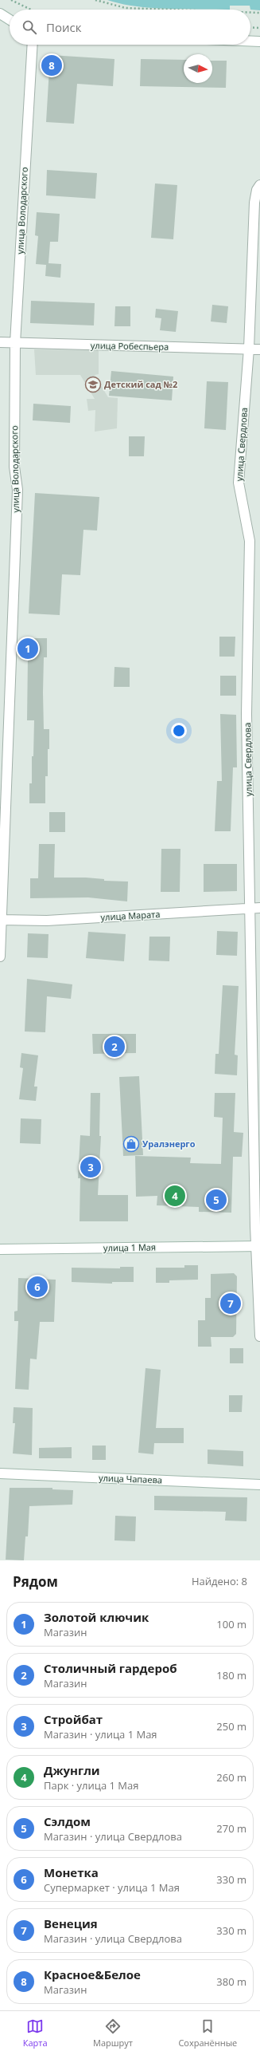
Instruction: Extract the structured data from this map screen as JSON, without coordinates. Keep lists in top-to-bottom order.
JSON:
{
  "streets": {
    "street": [
      "улица Володарского",
      "улица Робеспьера",
      "улица Свердлова",
      "улица Марата",
      "улица 1 Мая",
      "улица Чапаева"
    ]
  },
  "crossings": [
    ["улица Володарского", "улица Робеспьера"],
    ["улица Володарского", "улица Марата"],
    ["улица Робеспьера", "улица Свердлова"],
    ["улица Свердлова", "улица Марата"],
    ["улица Свердлова", "улица 1 Мая"]
  ],
  "places": {
    "school or university": ["Детский сад №2"],
    "shop": ["Уралэнерго"]
  },
  "north": "right",
  "page": {
    "search": "Поиск",
    "pins": [
      "8",
      "1",
      "2",
      "3",
      "4",
      "5",
      "6",
      "7"
    ],
    "heading": ["Рядом", "Найдено: 8"],
    "list": [
      {
        "mark": "1",
        "name": "Золотой ключик",
        "note": "Магазин",
        "value": "100 m"
      },
      {
        "mark": "2",
        "name": "Столичный гардероб",
        "note": "Магазин",
        "value": "180 m"
      },
      {
        "mark": "3",
        "name": "Стройбат",
        "note": "Магазин · улица 1 Мая",
        "value": "250 m"
      },
      {
        "mark": "4",
        "name": "Джунгли",
        "note": "Парк · улица 1 Мая",
        "value": "260 m"
      },
      {
        "mark": "5",
        "name": "Сэлдом",
        "note": "Магазин · улица Свердлова",
        "value": "270 m"
      },
      {
        "mark": "6",
        "name": "Монетка",
        "note": "Супермаркет · улица 1 Мая",
        "value": "330 m"
      },
      {
        "mark": "7",
        "name": "Венеция",
        "note": "Магазин · улица Свердлова",
        "value": "330 m"
      },
      {
        "mark": "8",
        "name": "Красное&Белое",
        "note": "Магазин",
        "value": "380 m"
      }
    ],
    "nav": ["Карта", "Маршрут", "Сохранённые"]
  }
}
